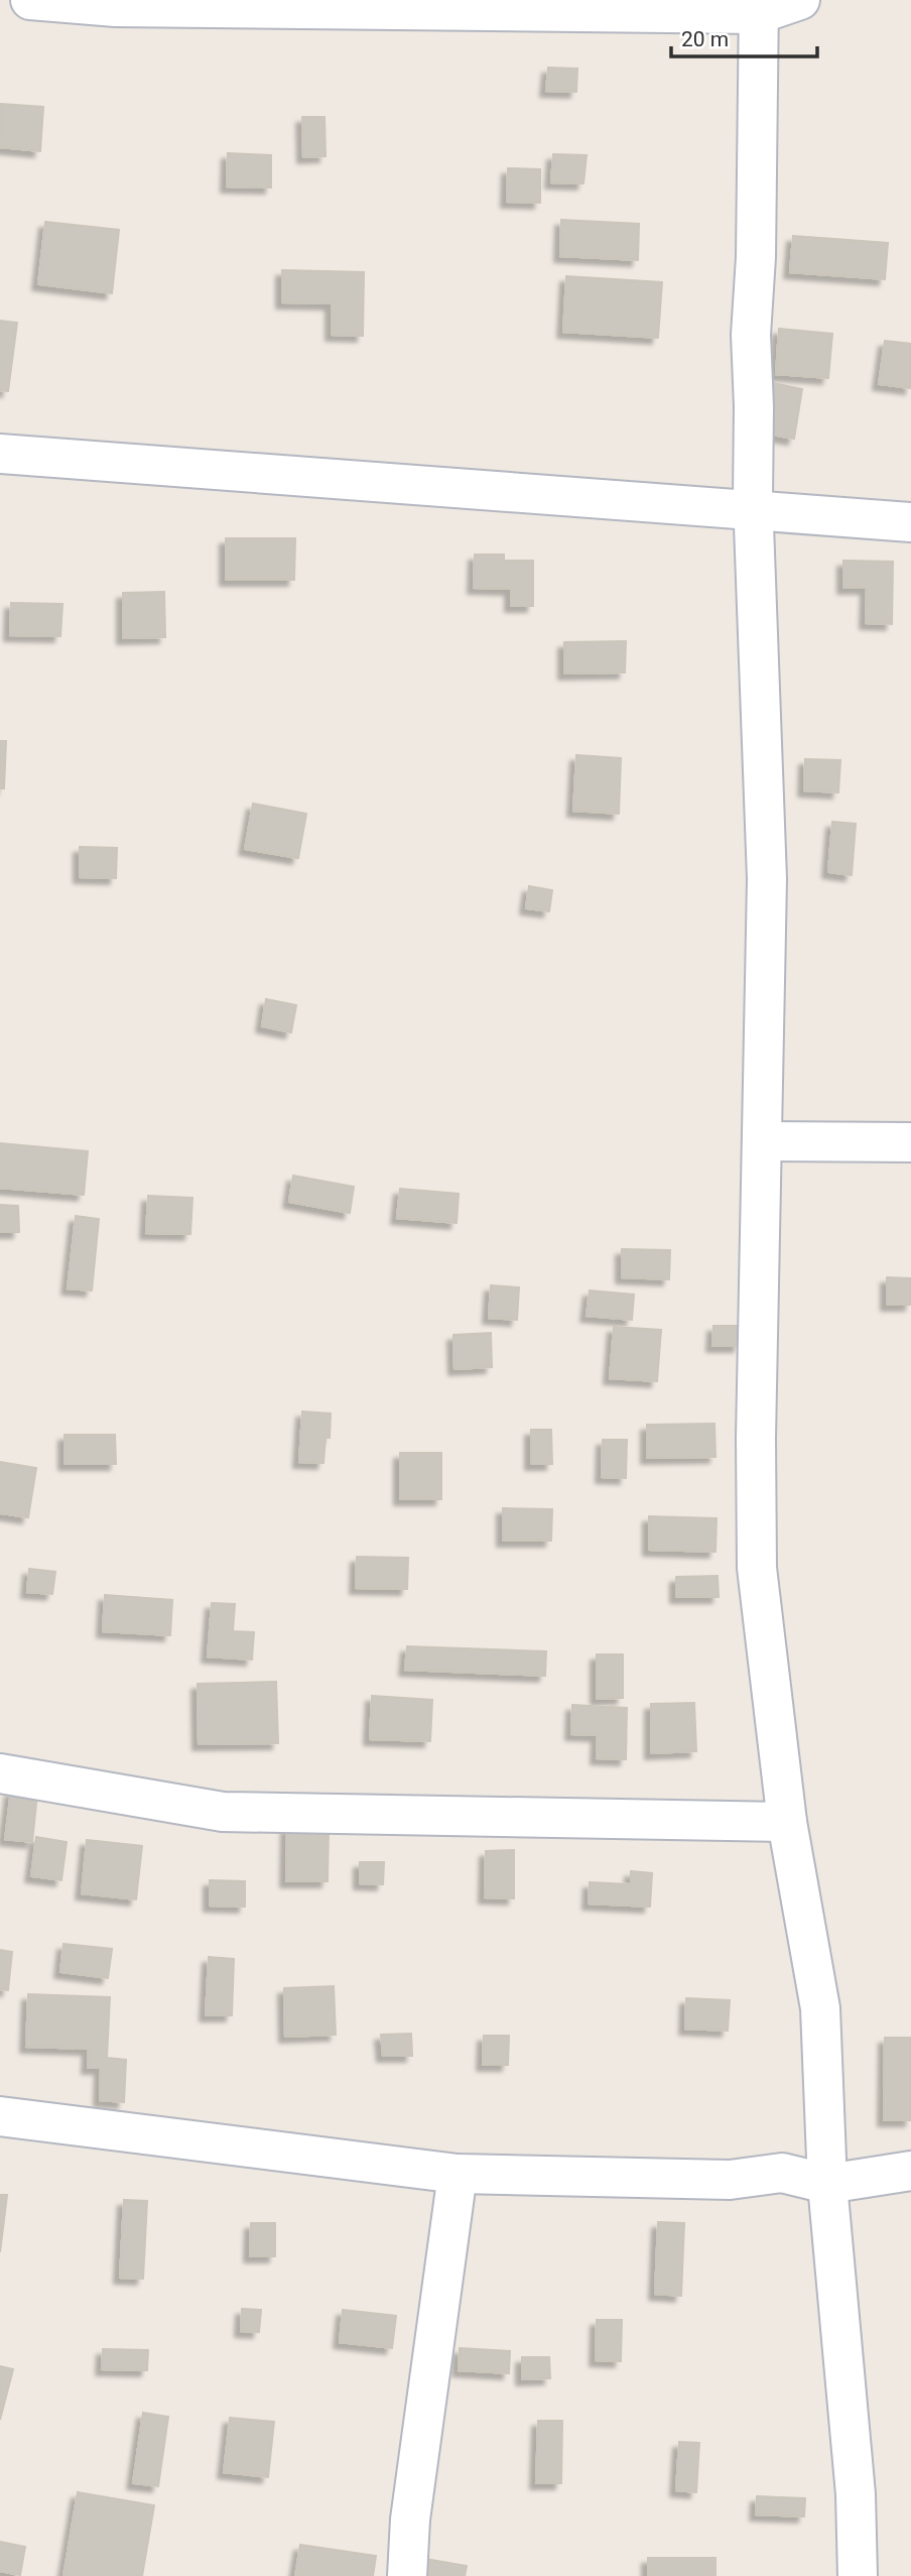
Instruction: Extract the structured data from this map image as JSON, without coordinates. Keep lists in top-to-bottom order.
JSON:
{
  "scale_bar": "20 m"
}
